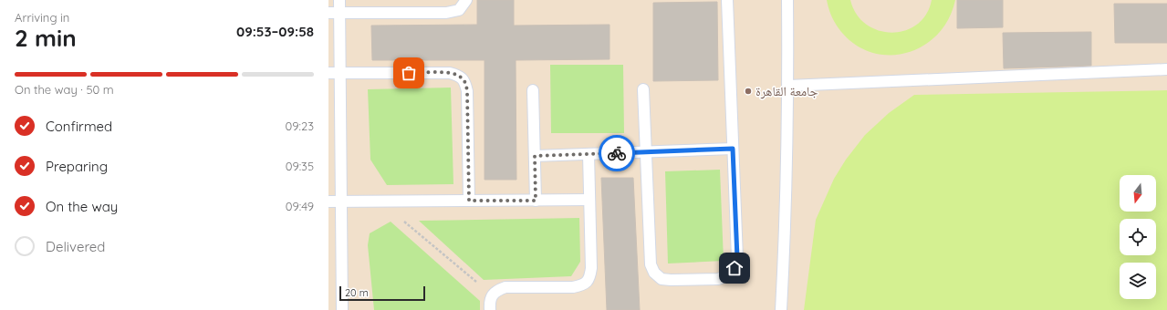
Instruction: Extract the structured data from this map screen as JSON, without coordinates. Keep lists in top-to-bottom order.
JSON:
{
  "places": ["جامعة القاهرة"],
  "scale_bar": "20 m",
  "north": "bottom",
  "page": {
    "heading": ["2 min", "Arriving in", "09:53–09:58"],
    "bar": "On the way · 50 m",
    "list": [
      ["Confirmed", "09:23"],
      ["Preparing", "09:35"],
      ["On the way", "09:49"],
      "Delivered"
    ],
    "scale": "20 m"
  }
}
